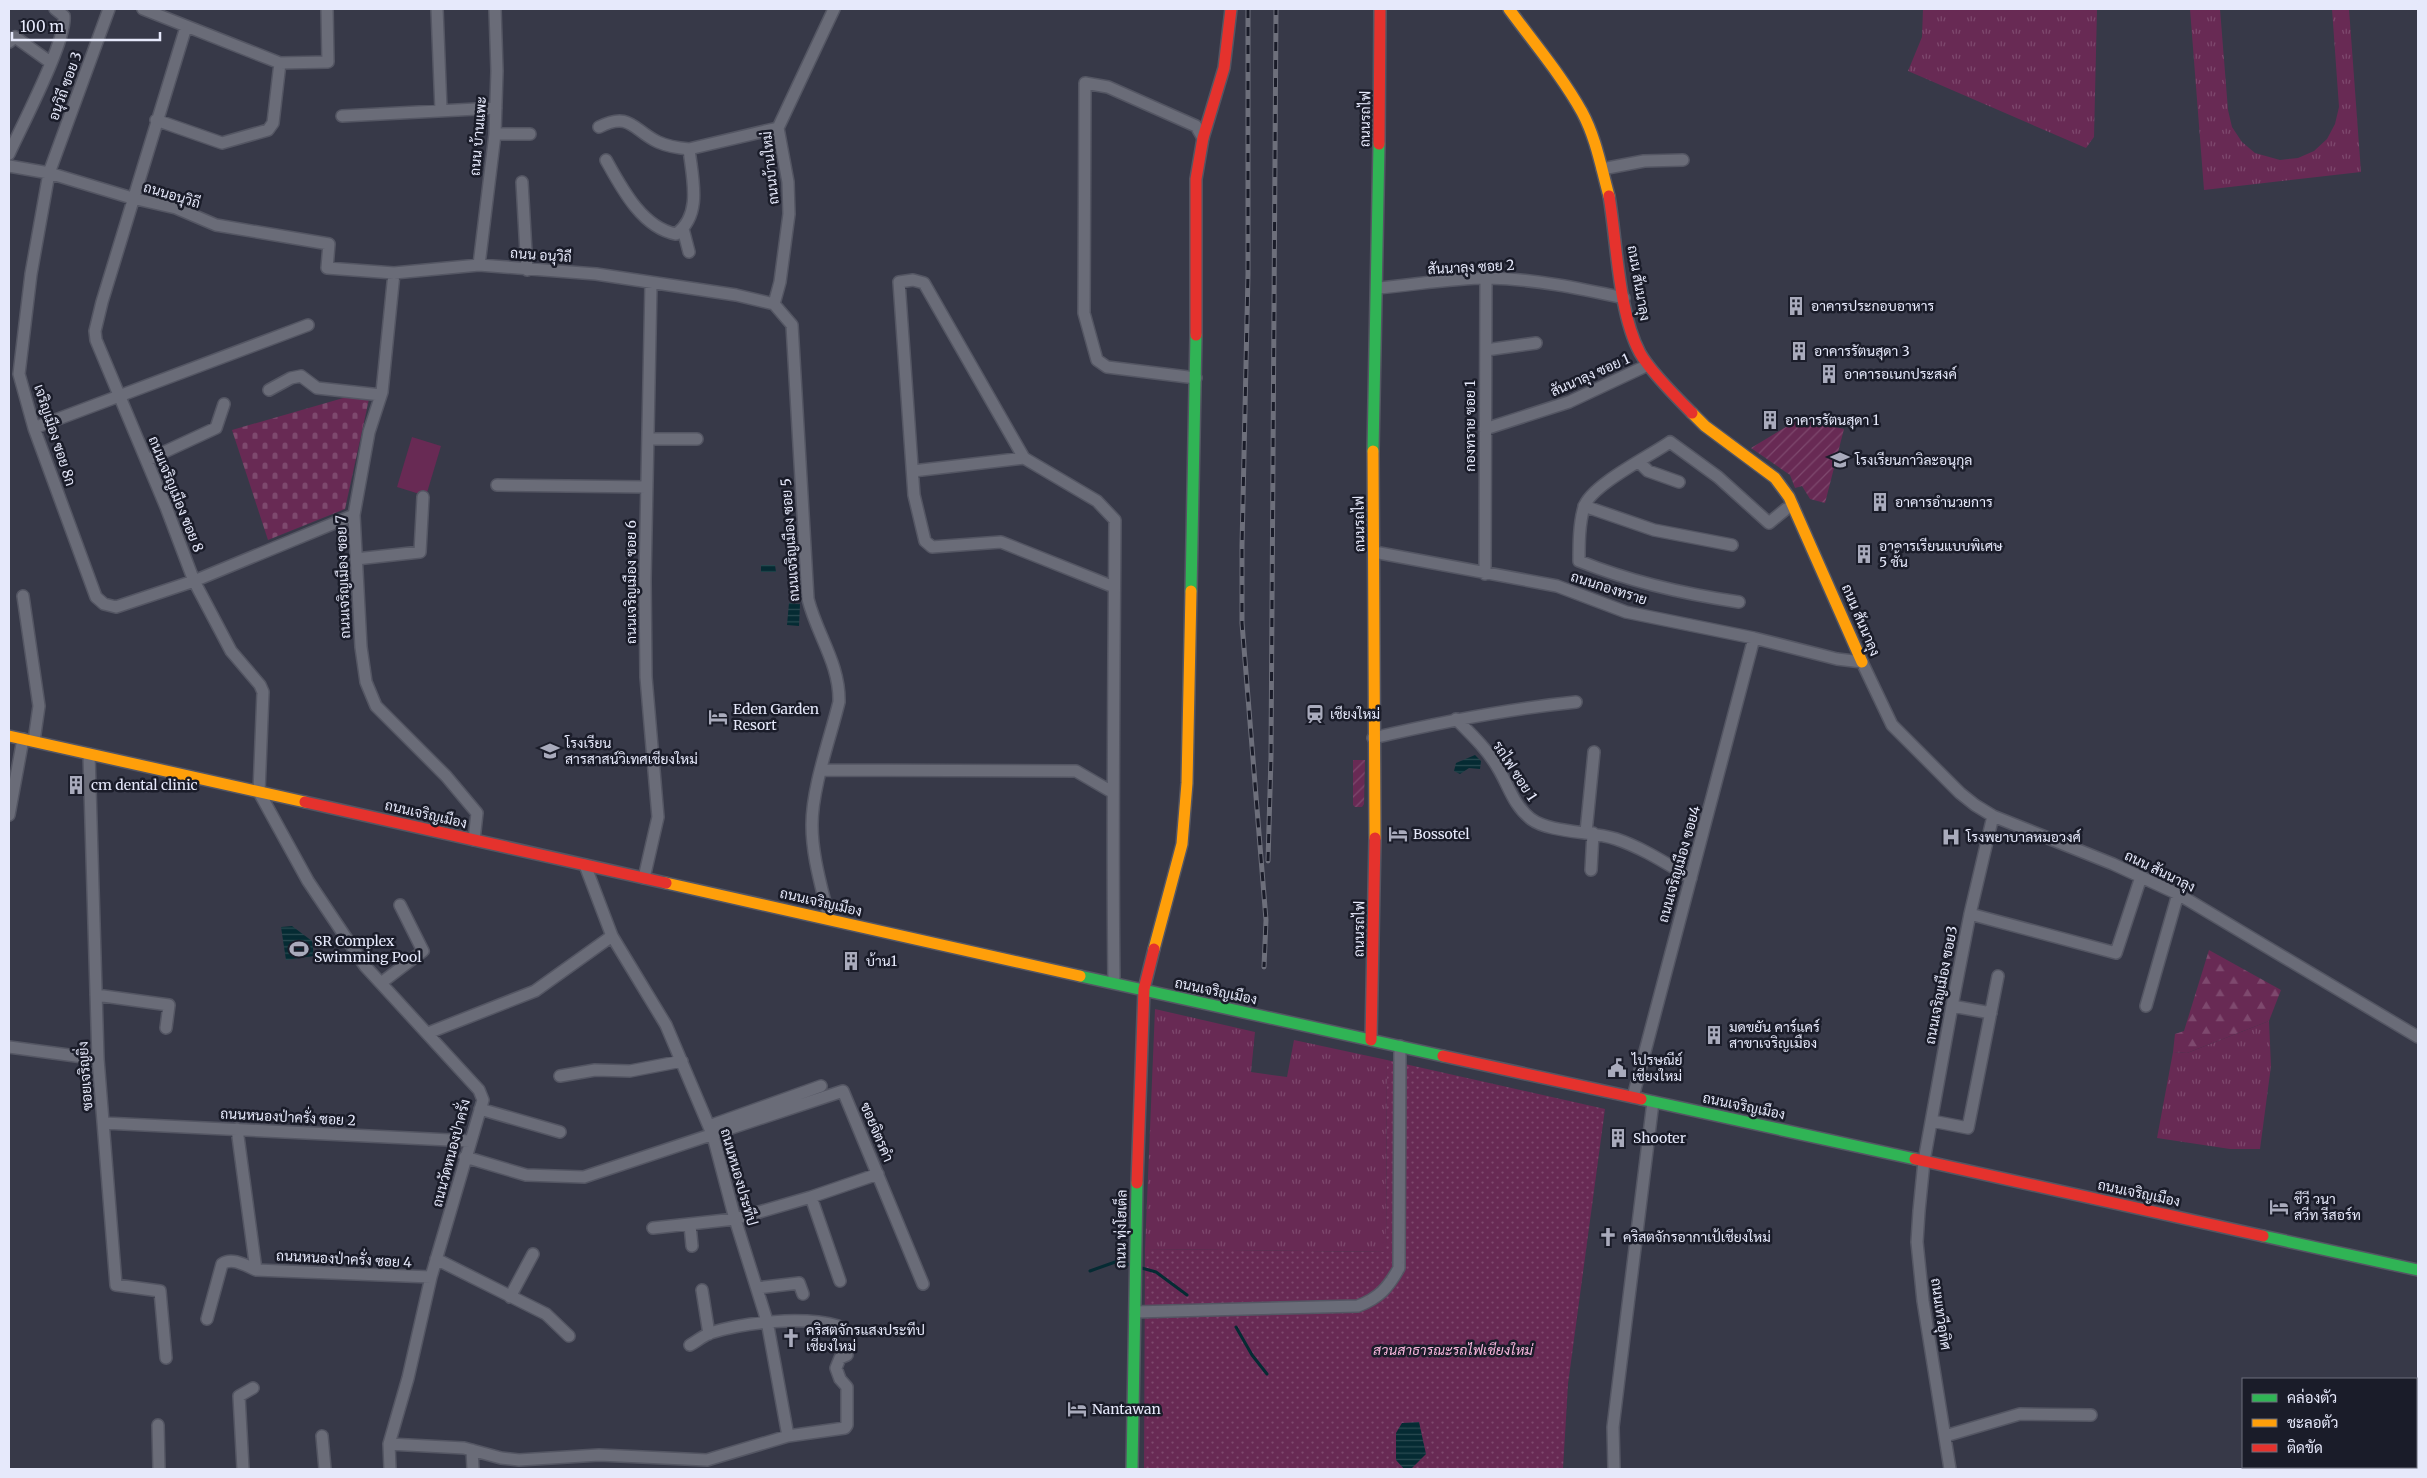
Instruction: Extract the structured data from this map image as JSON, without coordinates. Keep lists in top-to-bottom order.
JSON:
{
  "streets": {
    "main road": [
      "ถนนรถไฟ",
      "ถนน สันนาลุง",
      "ถนนเจริญเมือง",
      "ถนน ทุ่งโฮเต็ล"
    ],
    "street": [
      "อนุวิถี ซอย 3",
      "ถนน บ้านแพะ",
      "ถนนบ้านใหม่",
      "ถนนอนุวิถี",
      "ถนน อนุวิถี",
      "สันนาลุง ซอย 2",
      "สันนาลุง ซอย 1",
      "กองทราย ซอย 1",
      "เจริญเมือง ซอย 8ก",
      "ถนนเจริญเมือง ซอย 8",
      "ถนนเจริญเมือง ซอย 5",
      "ถนนเจริญเมือง ซอย 7",
      "ถนนเจริญเมือง ซอย 6",
      "ถนนกองทราย",
      "รถไฟ ซอย 1",
      "ถนนเจริญเมือง ซอย4",
      "ถนนเจริญเมือง ซอย3",
      "ซอยเจริญยิ่ง",
      "ถนนหนองป่าครั่ง ซอย 2",
      "ซอยจิตรคำ",
      "ถนนวัดหนองป่าครั่ง",
      "ถนนหนองประทีป",
      "ถนนหนองป่าครั่ง ซอย 4",
      "ถนนเทวีอุทิศ"
    ]
  },
  "crossings": [
    ["อนุวิถี ซอย 3", "ถนนอนุวิถี"],
    ["อนุวิถี ซอย 3", "เจริญเมือง ซอย 8ก"],
    ["ถนนรถไฟ", "สันนาลุง ซอย 2"],
    ["ถนนรถไฟ", "ถนนกองทราย"],
    ["ถนนรถไฟ", "ถนนเจริญเมือง"],
    ["ถนน บ้านแพะ", "ถนน อนุวิถี"],
    ["ถนนบ้านใหม่", "ถนน อนุวิถี"],
    ["ถนนบ้านใหม่", "ถนนเจริญเมือง ซอย 5"],
    ["ถนนอนุวิถี", "ถนน อนุวิถี"],
    ["ถนนอนุวิถี", "เจริญเมือง ซอย 8ก"],
    ["ถนนอนุวิถี", "ถนนเจริญเมือง ซอย 8"],
    ["ถนน อนุวิถี", "ถนนเจริญเมือง ซอย 5"],
    ["ถนน อนุวิถี", "ถนนเจริญเมือง ซอย 7"],
    ["ถนน อนุวิถี", "ถนนเจริญเมือง ซอย 6"],
    ["สันนาลุง ซอย 2", "ถนน สันนาลุง"],
    ["สันนาลุง ซอย 2", "กองทราย ซอย 1"],
    ["ถนน สันนาลุง", "สันนาลุง ซอย 1"],
    ["ถนน สันนาลุง", "ถนนกองทราย"],
    ["ถนน สันนาลุง", "ถนนเจริญเมือง ซอย3"],
    ["สันนาลุง ซอย 1", "กองทราย ซอย 1"],
    ["กองทราย ซอย 1", "ถนนกองทราย"],
    ["เจริญเมือง ซอย 8ก", "ถนนเจริญเมือง ซอย 8"],
    ["เจริญเมือง ซอย 8ก", "ถนนเจริญเมือง ซอย 7"],
    ["ถนนเจริญเมือง ซอย 8", "ถนนเจริญเมือง"],
    ["ถนนเจริญเมือง ซอย 8", "ถนนวัดหนองป่าครั่ง"],
    ["ถนนเจริญเมือง ซอย 5", "ถนนเจริญเมือง"],
    ["ถนนเจริญเมือง ซอย 7", "ถนนเจริญเมือง"],
    ["ถนนเจริญเมือง ซอย 6", "ถนนเจริญเมือง"],
    ["ถนนกองทราย", "ถนนเจริญเมือง ซอย4"],
    ["รถไฟ ซอย 1", "ถนนเจริญเมือง ซอย4"],
    ["ถนนเจริญเมือง", "ถนนเจริญเมือง ซอย4"],
    ["ถนนเจริญเมือง", "ถนนเจริญเมือง ซอย3"],
    ["ถนนเจริญเมือง", "ซอยเจริญยิ่ง"],
    ["ถนนเจริญเมือง", "ถนนวัดหนองป่าครั่ง"],
    ["ถนนเจริญเมือง", "ถนนหนองประทีป"],
    ["ถนนเจริญเมือง", "ถนน ทุ่งโฮเต็ล"],
    ["ถนนเจริญเมือง", "ถนนเทวีอุทิศ"],
    ["ถนนเจริญเมือง ซอย3", "ถนนเทวีอุทิศ"],
    ["ซอยเจริญยิ่ง", "ถนนหนองป่าครั่ง ซอย 2"],
    ["ถนนหนองป่าครั่ง ซอย 2", "ถนนวัดหนองป่าครั่ง"],
    ["ถนนหนองป่าครั่ง ซอย 2", "ถนนหนองป่าครั่ง ซอย 4"],
    ["ซอยจิตรคำ", "ถนนหนองประทีป"],
    ["ถนนวัดหนองป่าครั่ง", "ถนนหนองป่าครั่ง ซอย 4"]
  ],
  "parks": ["สวนสาธารณะรถไฟเชียงใหม่"],
  "places": {
    "building": [
      "อาคารประกอบอาหาร",
      "อาคารรัตนสุดา 3",
      "อาคารอเนกประสงค์",
      "อาคารรัตนสุดา 1",
      "อาคารอำนวยการ",
      "อาคารเรียนแบบพิเศษ 5 ชั้น",
      "cm dental clinic",
      "บ้าน1",
      "มดขยัน คาร์แคร์ สาขาเจริญเมือง",
      "Shooter"
    ],
    "school or university": ["โรงเรียนกาวิละอนุกุล", "โรงเรียน สารสาสน์วิเทศเชียงใหม่"],
    "station": ["เชียงใหม่"],
    "hotel": [
      "Eden Garden Resort",
      "Bossotel",
      "ชีวี วนา สวีท รีสอร์ท",
      "Nantawan"
    ],
    "hospital": ["โรงพยาบาลหมอวงศ์"],
    "sports": ["SR Complex Swimming Pool"],
    "public building": ["ไปรษณีย์ เชียงใหม่"],
    "church": ["คริสตจักรอากาเป้เชียงใหม่", "คริสตจักรแสงประทีป เชียงใหม่"]
  },
  "legend": ["คล่องตัว", "ชะลอตัว", "ติดขัด"],
  "scale_bar": "100 m"
}
